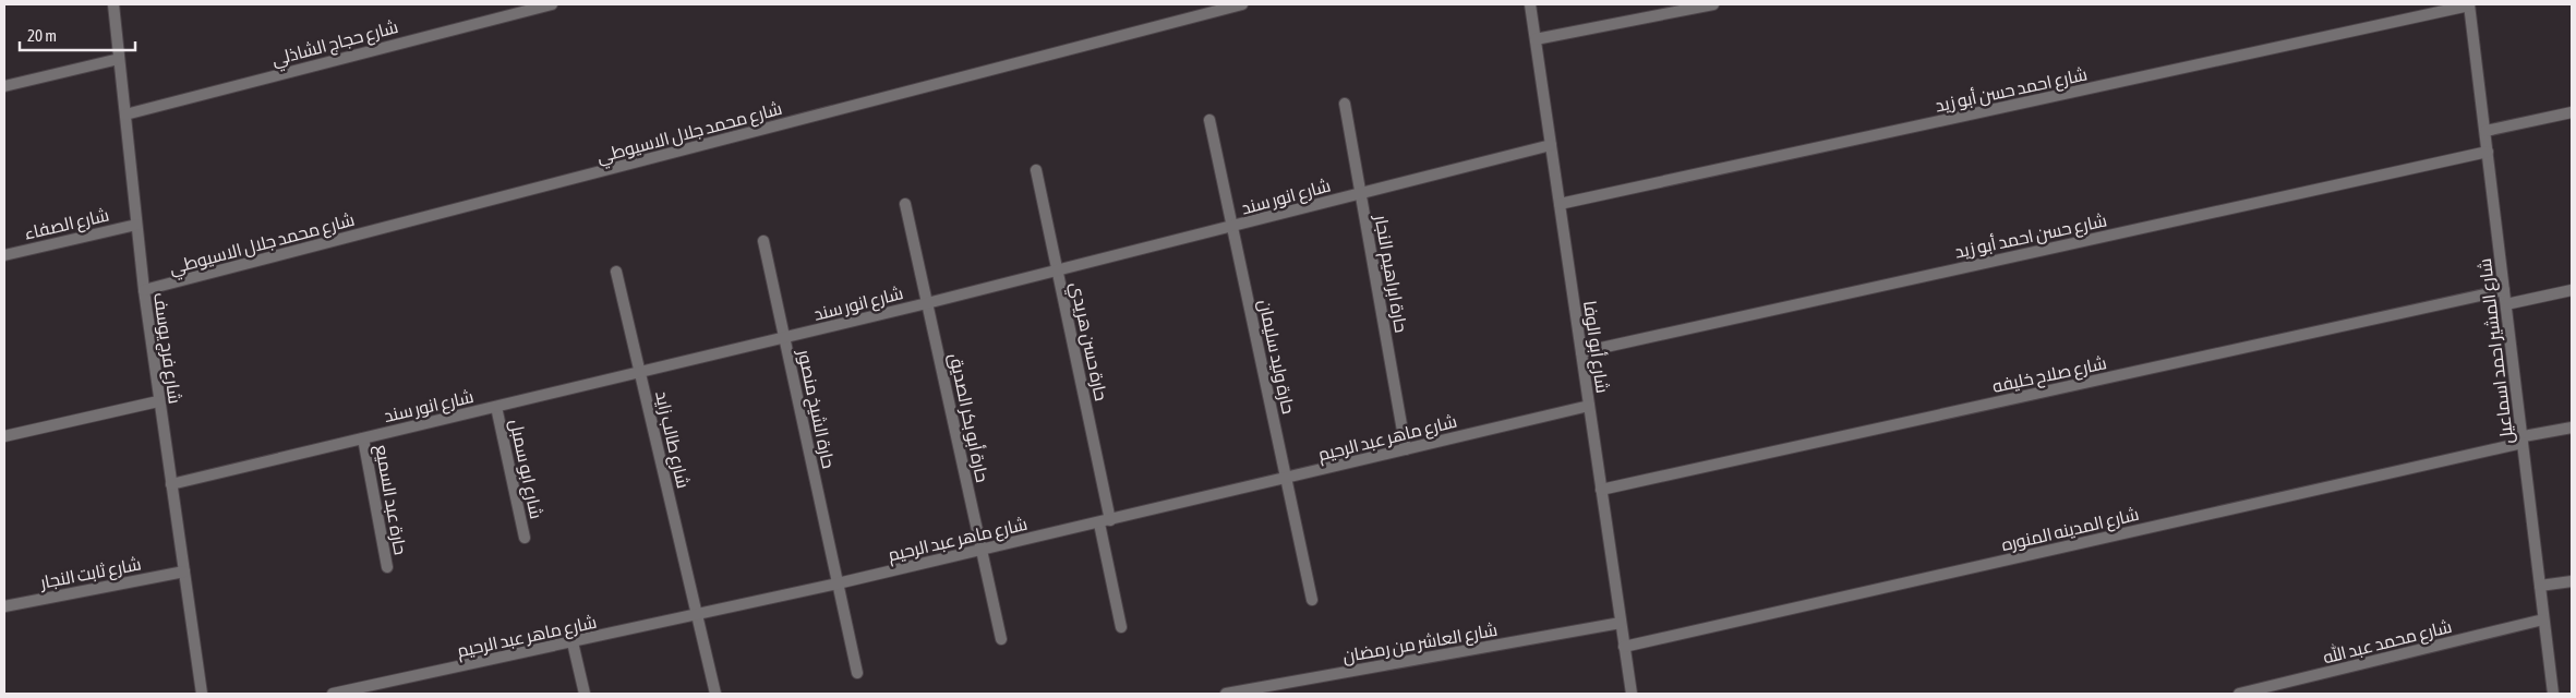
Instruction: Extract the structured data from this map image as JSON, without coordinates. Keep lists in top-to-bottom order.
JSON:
{
  "streets": {
    "street": [
      "شارع حجاج الشاذلي",
      "شارع احمد حسن أبو زيد",
      "شارع محمد جلال الاسيوطي",
      "شارع انور سند",
      "شارع الصفاء",
      "شارع حسن احمد أبو زيد",
      "حارة ابراهيم النجار",
      "حارة حسن هريدي",
      "شارع أبو الوفا",
      "شارع فرج يوسف",
      "شارع المشير احمد اسماعيل",
      "حارة وليد سليمان",
      "شارع صلاح خليفه",
      "حارة الشيخ منصور",
      "حارة أبو بكر الصديق",
      "شارع ماهر عبد الرحيم",
      "شارع طالب زايد",
      "شارع ابو سمبل",
      "حارة عبد السميع",
      "شارع المدينه المنوره",
      "شارع ثابت النجار",
      "شارع محمد عبد الله",
      "شارع العاشر من رمضان"
    ]
  },
  "crossings": [
    ["شارع حجاج الشاذلي", "شارع فرج يوسف"],
    ["شارع احمد حسن أبو زيد", "شارع أبو الوفا"],
    ["شارع احمد حسن أبو زيد", "شارع المشير احمد اسماعيل"],
    ["شارع محمد جلال الاسيوطي", "شارع فرج يوسف"],
    ["شارع انور سند", "حارة ابراهيم النجار"],
    ["شارع انور سند", "حارة حسن هريدي"],
    ["شارع انور سند", "شارع أبو الوفا"],
    ["شارع انور سند", "شارع فرج يوسف"],
    ["شارع انور سند", "حارة وليد سليمان"],
    ["شارع انور سند", "حارة الشيخ منصور"],
    ["شارع انور سند", "حارة أبو بكر الصديق"],
    ["شارع انور سند", "شارع طالب زايد"],
    ["شارع انور سند", "شارع ابو سمبل"],
    ["شارع انور سند", "حارة عبد السميع"],
    ["شارع الصفاء", "شارع فرج يوسف"],
    ["شارع حسن احمد أبو زيد", "شارع أبو الوفا"],
    ["شارع حسن احمد أبو زيد", "شارع المشير احمد اسماعيل"],
    ["حارة ابراهيم النجار", "شارع ماهر عبد الرحيم"],
    ["حارة حسن هريدي", "شارع ماهر عبد الرحيم"],
    ["شارع أبو الوفا", "شارع صلاح خليفه"],
    ["شارع أبو الوفا", "شارع ماهر عبد الرحيم"],
    ["شارع أبو الوفا", "شارع المدينه المنوره"],
    ["شارع أبو الوفا", "شارع العاشر من رمضان"],
    ["شارع فرج يوسف", "شارع ثابت النجار"],
    ["شارع المشير احمد اسماعيل", "شارع صلاح خليفه"],
    ["شارع المشير احمد اسماعيل", "شارع المدينه المنوره"],
    ["شارع المشير احمد اسماعيل", "شارع محمد عبد الله"],
    ["حارة وليد سليمان", "شارع ماهر عبد الرحيم"],
    ["حارة الشيخ منصور", "شارع ماهر عبد الرحيم"],
    ["حارة أبو بكر الصديق", "شارع ماهر عبد الرحيم"],
    ["شارع ماهر عبد الرحيم", "شارع طالب زايد"]
  ],
  "scale_bar": "20 m"
}
